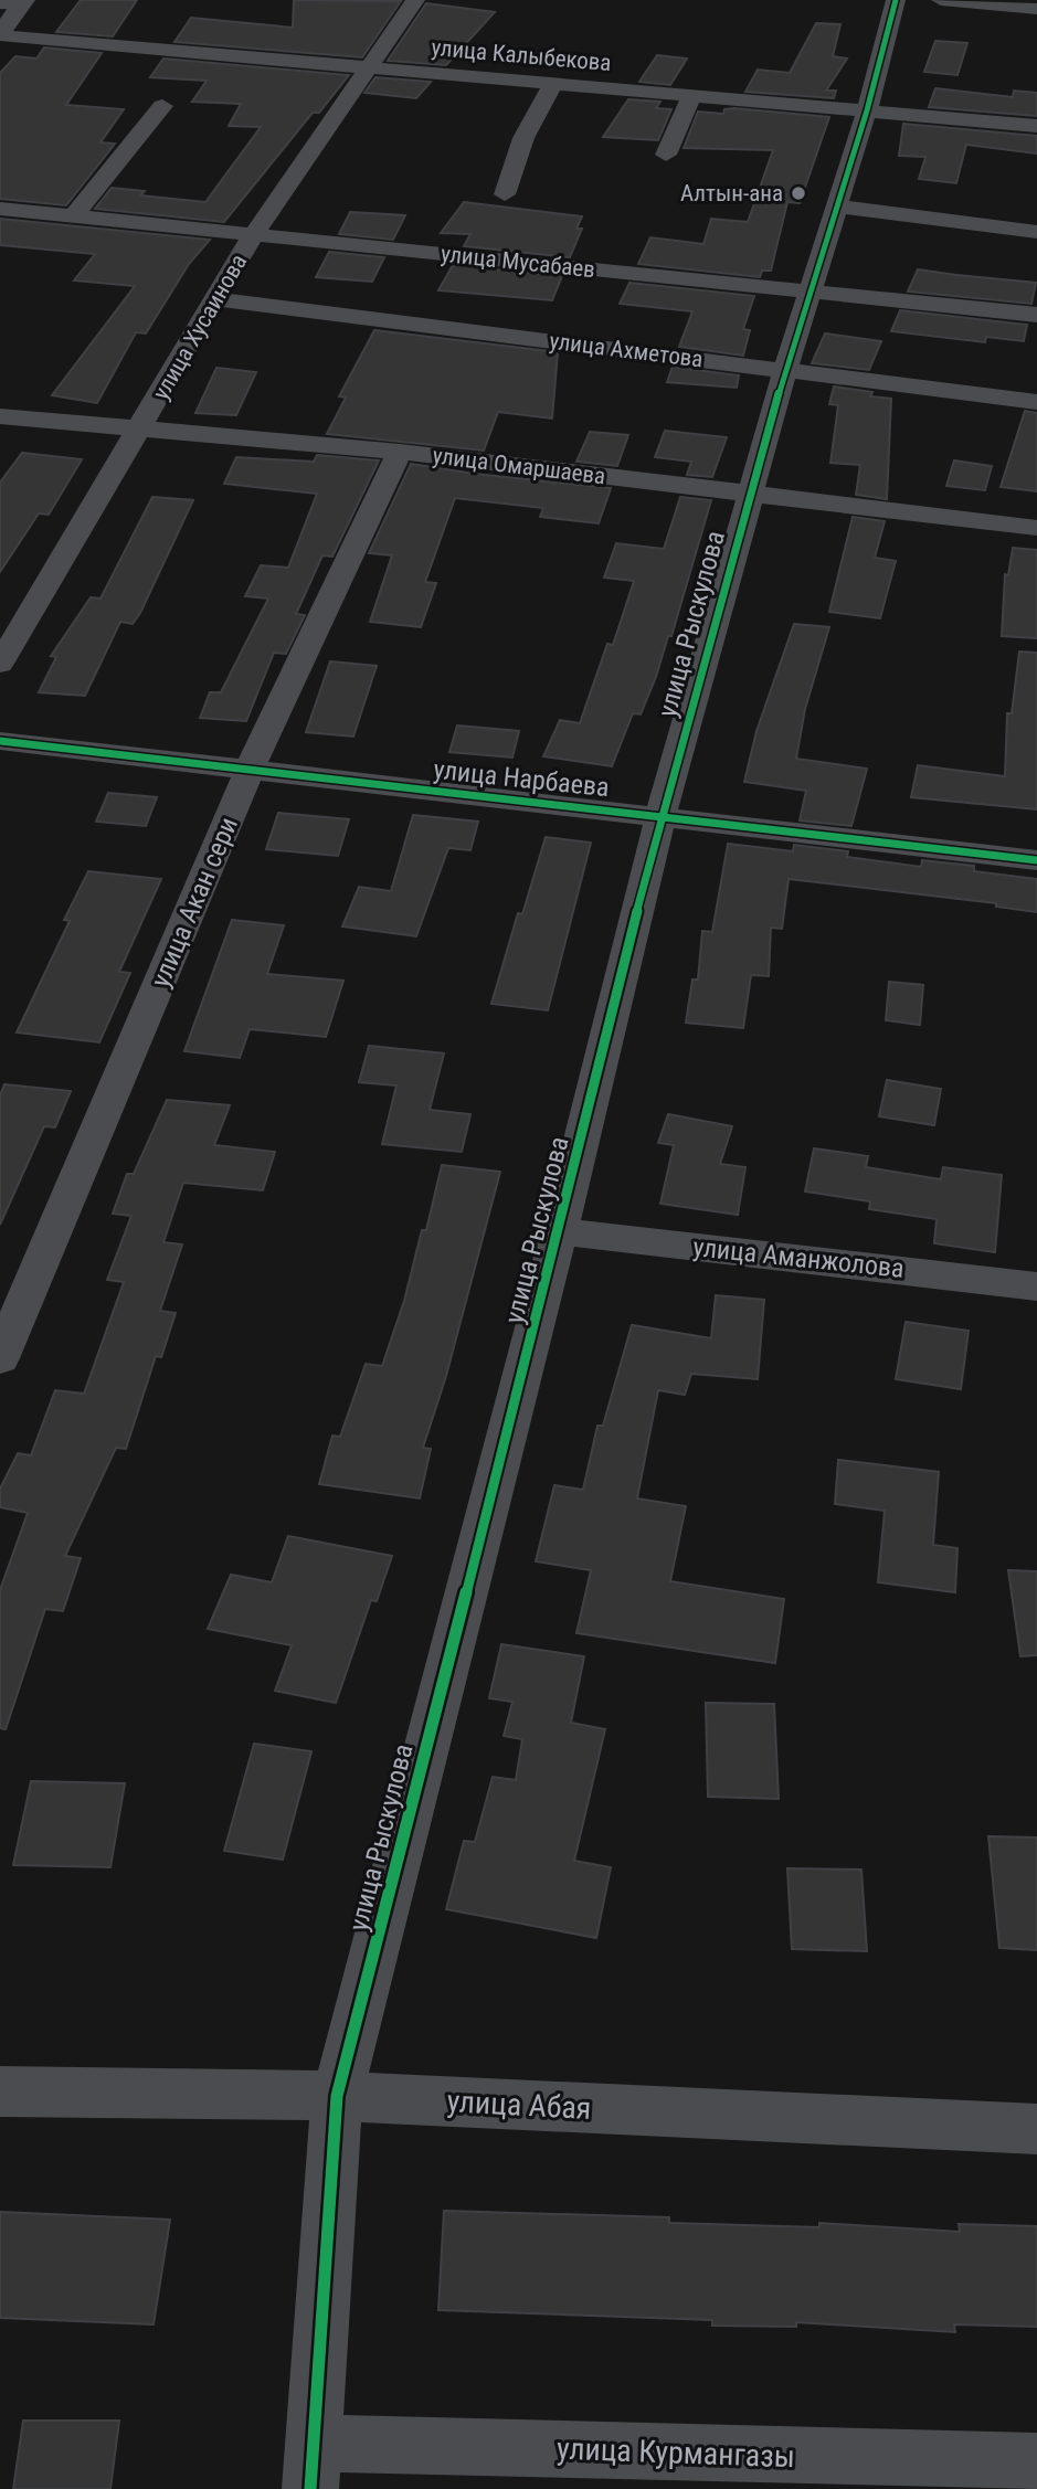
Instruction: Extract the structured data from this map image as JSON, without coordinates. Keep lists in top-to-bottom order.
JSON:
{
  "streets": {
    "street": [
      "улица Калыбекова",
      "улица Мусабаев",
      "улица Хусаинова",
      "улица Ахметова",
      "улица Омаршаева",
      "улица Рыскулова",
      "улица Нарбаева",
      "улица Акан сери",
      "улица Аманжолова",
      "улица Абая",
      "улица Курмангазы"
    ]
  },
  "crossings": [
    ["улица Калыбекова", "улица Хусаинова"],
    ["улица Калыбекова", "улица Рыскулова"],
    ["улица Мусабаев", "улица Хусаинова"],
    ["улица Мусабаев", "улица Рыскулова"],
    ["улица Хусаинова", "улица Ахметова"],
    ["улица Хусаинова", "улица Омаршаева"],
    ["улица Ахметова", "улица Рыскулова"],
    ["улица Омаршаева", "улица Рыскулова"],
    ["улица Омаршаева", "улица Акан сери"],
    ["улица Рыскулова", "улица Нарбаева"],
    ["улица Рыскулова", "улица Аманжолова"],
    ["улица Рыскулова", "улица Абая"],
    ["улица Рыскулова", "улица Курмангазы"],
    ["улица Нарбаева", "улица Акан сери"]
  ],
  "places": ["Алтын-ана"]
}
